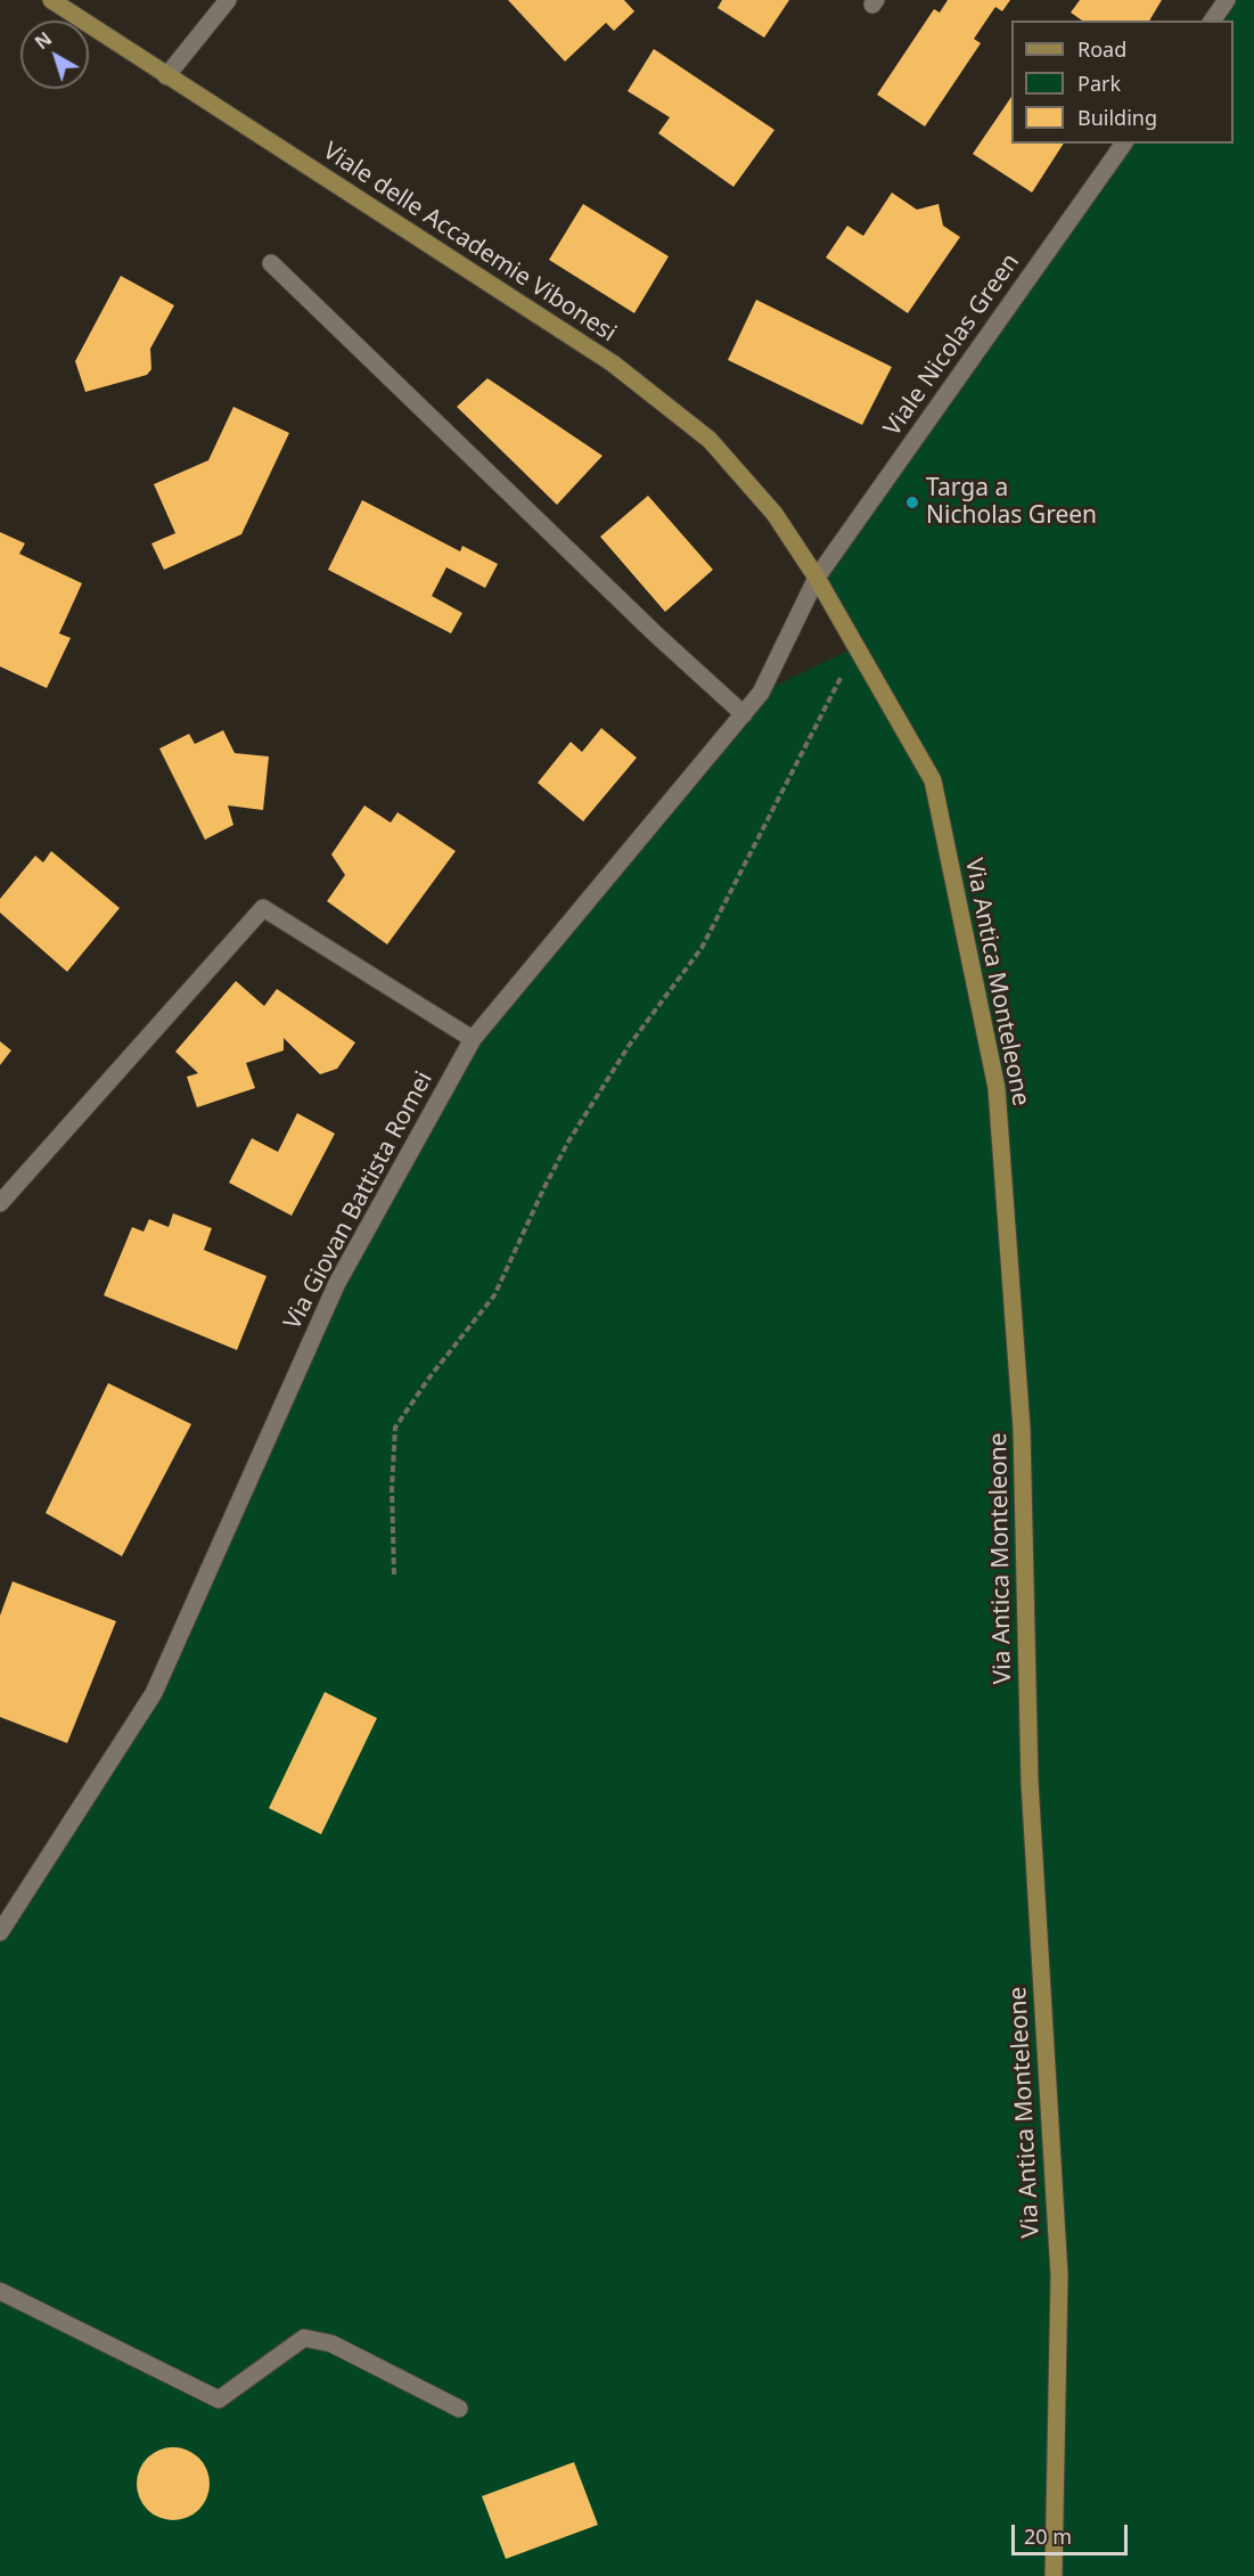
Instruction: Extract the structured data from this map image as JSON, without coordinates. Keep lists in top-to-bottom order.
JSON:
{
  "streets": {
    "street": [
      "Viale delle Accademie Vibonesi",
      "Viale Nicolas Green",
      "Via Antica Monteleone",
      "Via Giovan Battista Romei"
    ]
  },
  "crossings": [
    ["Viale delle Accademie Vibonesi", "Viale Nicolas Green"],
    ["Viale delle Accademie Vibonesi", "Via Antica Monteleone"],
    ["Viale delle Accademie Vibonesi", "Via Giovan Battista Romei"],
    ["Viale Nicolas Green", "Via Antica Monteleone"],
    ["Viale Nicolas Green", "Via Giovan Battista Romei"],
    ["Via Antica Monteleone", "Via Giovan Battista Romei"]
  ],
  "places": ["Targa a Nicholas Green"],
  "legend": ["Road", "Park", "Building"],
  "scale_bar": "20 m",
  "north": "top left"
}
